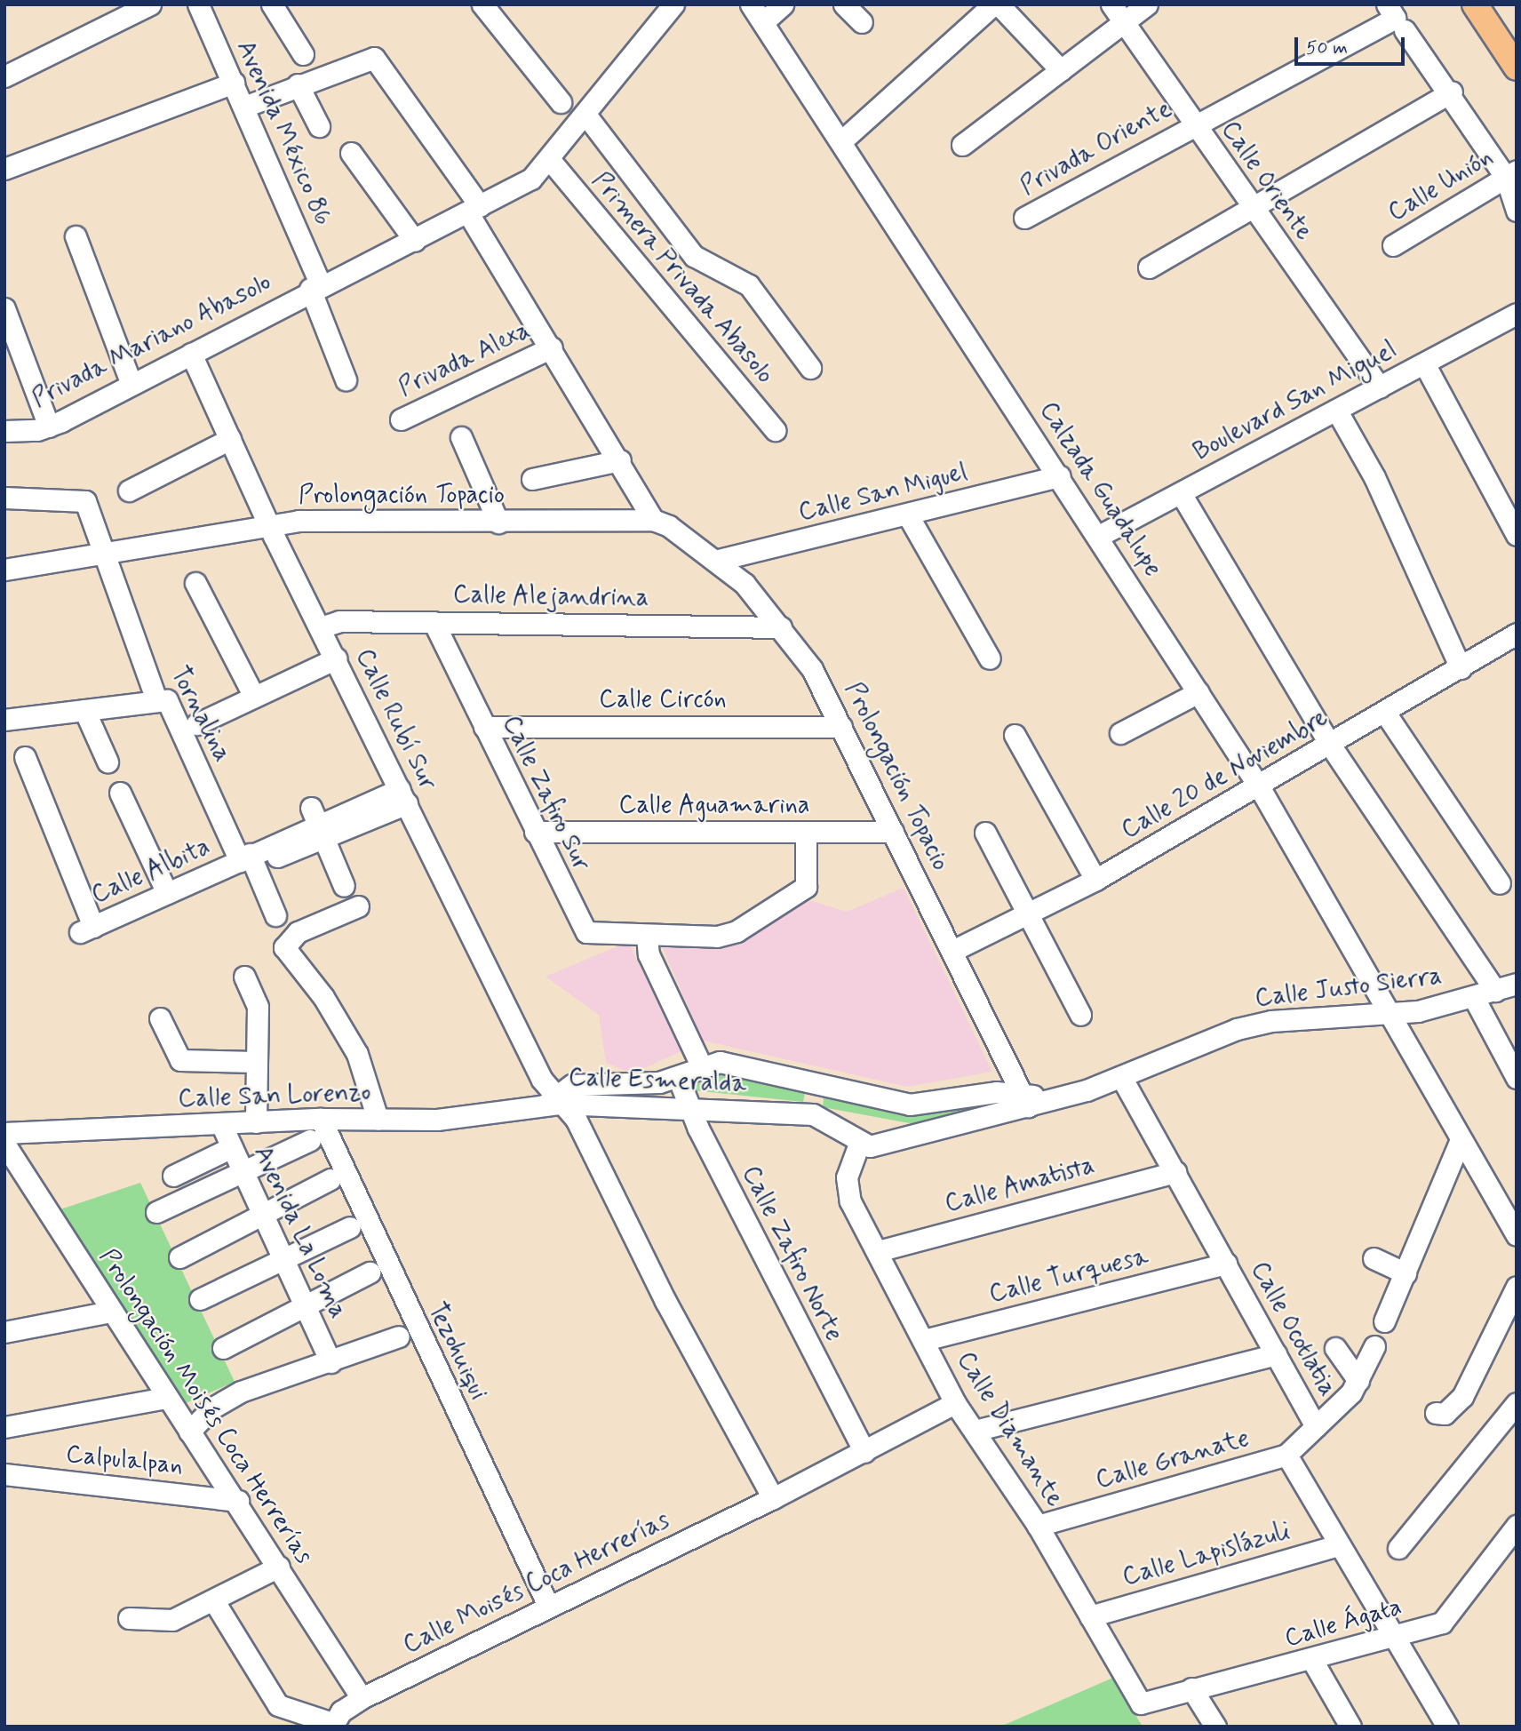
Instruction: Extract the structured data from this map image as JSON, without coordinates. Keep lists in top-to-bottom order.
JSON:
{
  "streets": {
    "street": [
      "Avenida México 86",
      "Privada Oriente",
      "Calle Oriente",
      "Calle Unión",
      "Primera Privada Abasolo",
      "Privada Mariano Abasolo",
      "Privada Alexa",
      "Boulevard San Miguel",
      "Calzada Guadalupe",
      "Calle San Miguel",
      "Prolongación Topacio",
      "Calle Alejandrina",
      "Calle Circón",
      "Tornalina",
      "Calle Rubí Sur",
      "Calle 20 de Noviembre",
      "Calle Zafiro Sur",
      "Calle Aguamarina",
      "Calle Albita",
      "Calle Justo Sierra",
      "Calle Esmeralda",
      "Calle San Lorenzo",
      "Calle Amatista",
      "Avenida La Loma",
      "Calle Zafiro Norte",
      "Calle Turquesa",
      "Calle Ocotlatia",
      "Tezohuiqui",
      "Prolongación Moisés Coca Herrerías",
      "Calle Diamante",
      "Calle Granate",
      "Calpulalpan",
      "Calle Lapislázuli",
      "Calle Moisés Coca Herrerías",
      "Calle Ágata"
    ]
  },
  "crossings": [
    ["Avenida México 86", "Privada Mariano Abasolo"],
    ["Avenida México 86", "Prolongación Topacio"],
    ["Privada Oriente", "Calle Oriente"],
    ["Calle Oriente", "Boulevard San Miguel"],
    ["Primera Privada Abasolo", "Privada Mariano Abasolo"],
    ["Privada Mariano Abasolo", "Prolongación Topacio"],
    ["Privada Mariano Abasolo", "Calle Rubí Sur"],
    ["Privada Alexa", "Prolongación Topacio"],
    ["Boulevard San Miguel", "Calzada Guadalupe"],
    ["Calzada Guadalupe", "Calle San Miguel"],
    ["Calzada Guadalupe", "Calle 20 de Noviembre"],
    ["Calzada Guadalupe", "Calle Justo Sierra"],
    ["Calle San Miguel", "Prolongación Topacio"],
    ["Prolongación Topacio", "Calle Alejandrina"],
    ["Prolongación Topacio", "Calle Circón"],
    ["Prolongación Topacio", "Tornalina"],
    ["Prolongación Topacio", "Calle Rubí Sur"],
    ["Prolongación Topacio", "Calle 20 de Noviembre"],
    ["Prolongación Topacio", "Calle Aguamarina"],
    ["Prolongación Topacio", "Calle Justo Sierra"],
    ["Prolongación Topacio", "Calle Esmeralda"],
    ["Calle Alejandrina", "Calle Rubí Sur"],
    ["Calle Alejandrina", "Calle Zafiro Sur"],
    ["Calle Circón", "Calle Zafiro Sur"],
    ["Tornalina", "Calle Albita"],
    ["Calle Rubí Sur", "Calle Albita"],
    ["Calle Rubí Sur", "Calle Esmeralda"],
    ["Calle Rubí Sur", "Calle San Lorenzo"],
    ["Calle Rubí Sur", "Calle Moisés Coca Herrerías"],
    ["Calle Zafiro Sur", "Calle Aguamarina"],
    ["Calle Justo Sierra", "Calle Esmeralda"],
    ["Calle Justo Sierra", "Calle Ocotlatia"],
    ["Calle Esmeralda", "Calle San Lorenzo"],
    ["Calle Esmeralda", "Calle Zafiro Norte"],
    ["Calle Esmeralda", "Calle Diamante"],
    ["Calle San Lorenzo", "Avenida La Loma"],
    ["Calle San Lorenzo", "Tezohuiqui"],
    ["Calle Amatista", "Calle Ocotlatia"],
    ["Calle Amatista", "Calle Diamante"],
    ["Calle Zafiro Norte", "Calle Moisés Coca Herrerías"],
    ["Calle Turquesa", "Calle Ocotlatia"],
    ["Calle Turquesa", "Calle Diamante"],
    ["Calle Ocotlatia", "Calle Granate"],
    ["Tezohuiqui", "Calle Moisés Coca Herrerías"],
    ["Prolongación Moisés Coca Herrerías", "Calpulalpan"],
    ["Prolongación Moisés Coca Herrerías", "Calle Moisés Coca Herrerías"],
    ["Calle Diamante", "Calle Granate"],
    ["Calle Diamante", "Calle Lapislázuli"],
    ["Calle Diamante", "Calle Moisés Coca Herrerías"],
    ["Calle Diamante", "Calle Ágata"]
  ],
  "scale_bar": "50 m"
}
